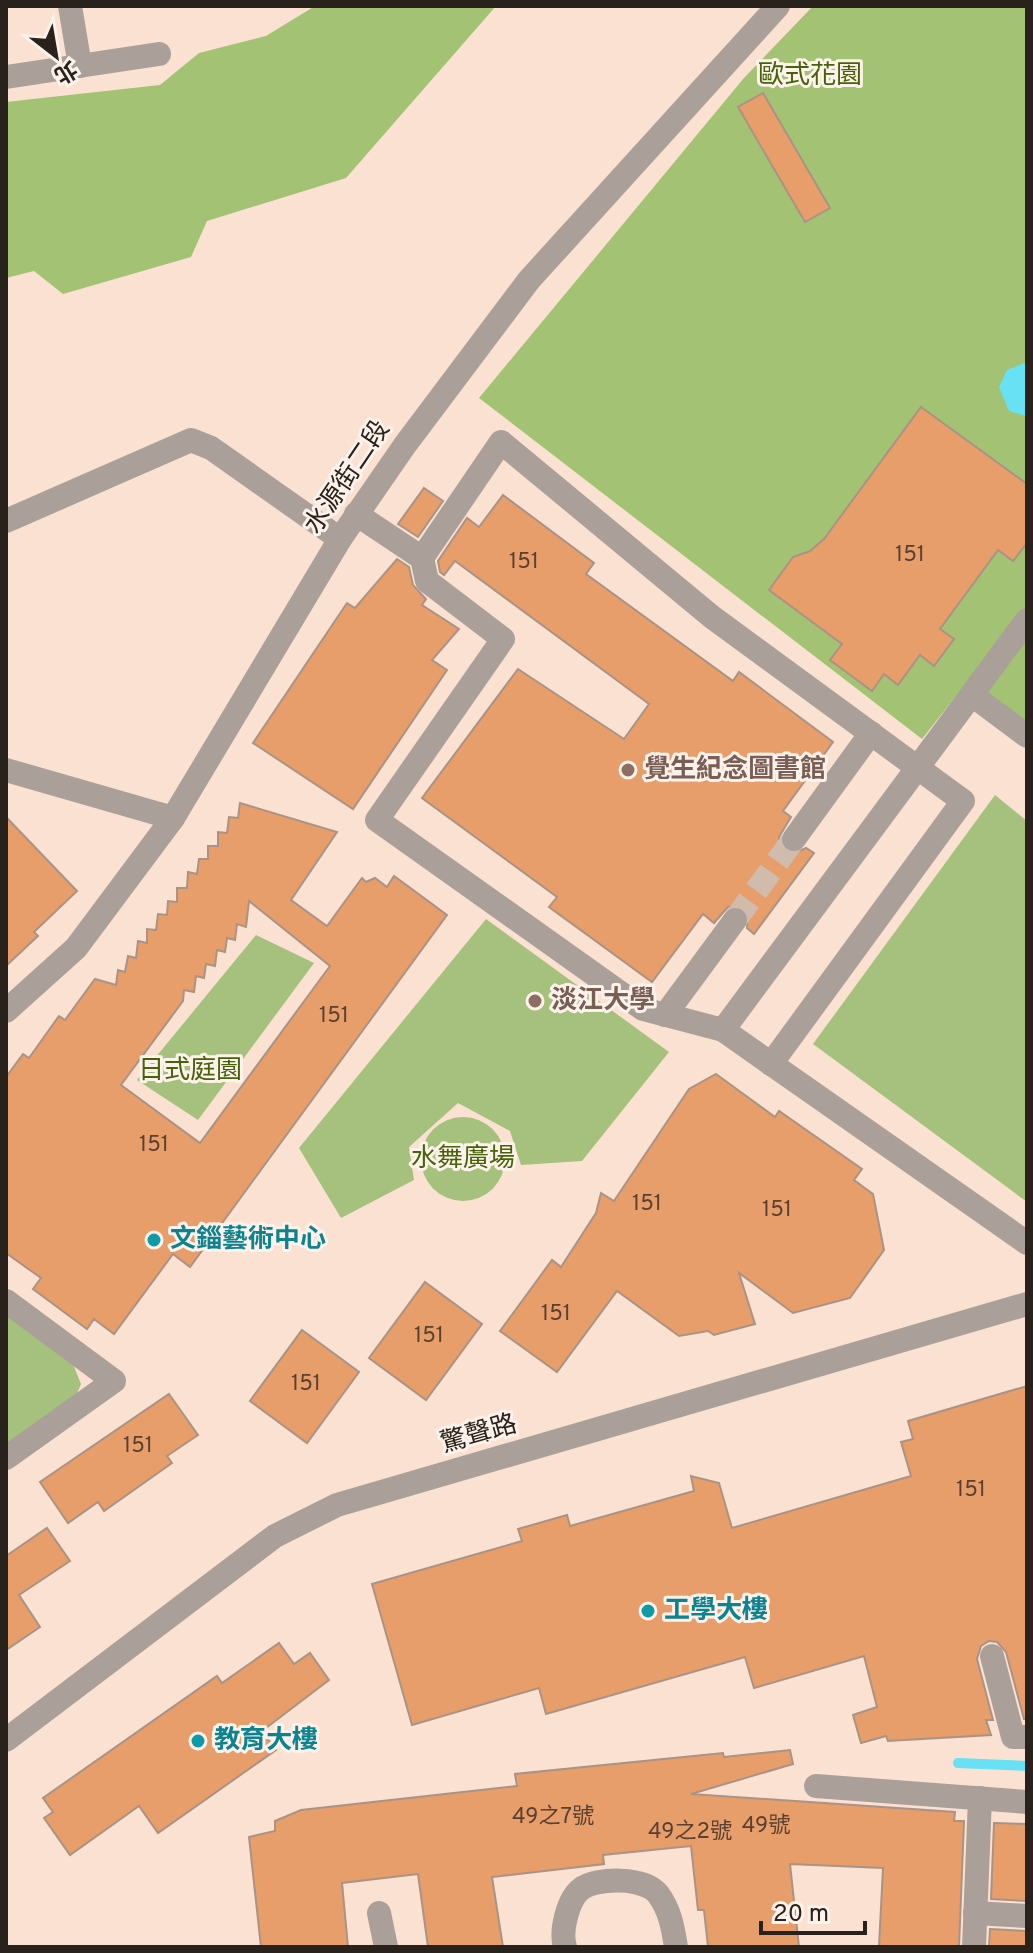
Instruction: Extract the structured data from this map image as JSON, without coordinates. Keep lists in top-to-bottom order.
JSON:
{
  "streets": {
    "street": ["水源街二段", "驚聲路"]
  },
  "parks": ["歐式花園", "日式庭園", "水舞廣場"],
  "places": [
    "覺生紀念圖書館",
    "淡江大學",
    "文錙藝術中心",
    "工學大樓",
    "教育大樓"
  ],
  "house_numbers": [
    "151",
    "151",
    "151",
    "151",
    "151",
    "151",
    "151",
    "151",
    "151",
    "151",
    "151",
    "49之7號",
    "49號",
    "49之2號"
  ],
  "scale_bar": "20 m",
  "north": "bottom right"
}
